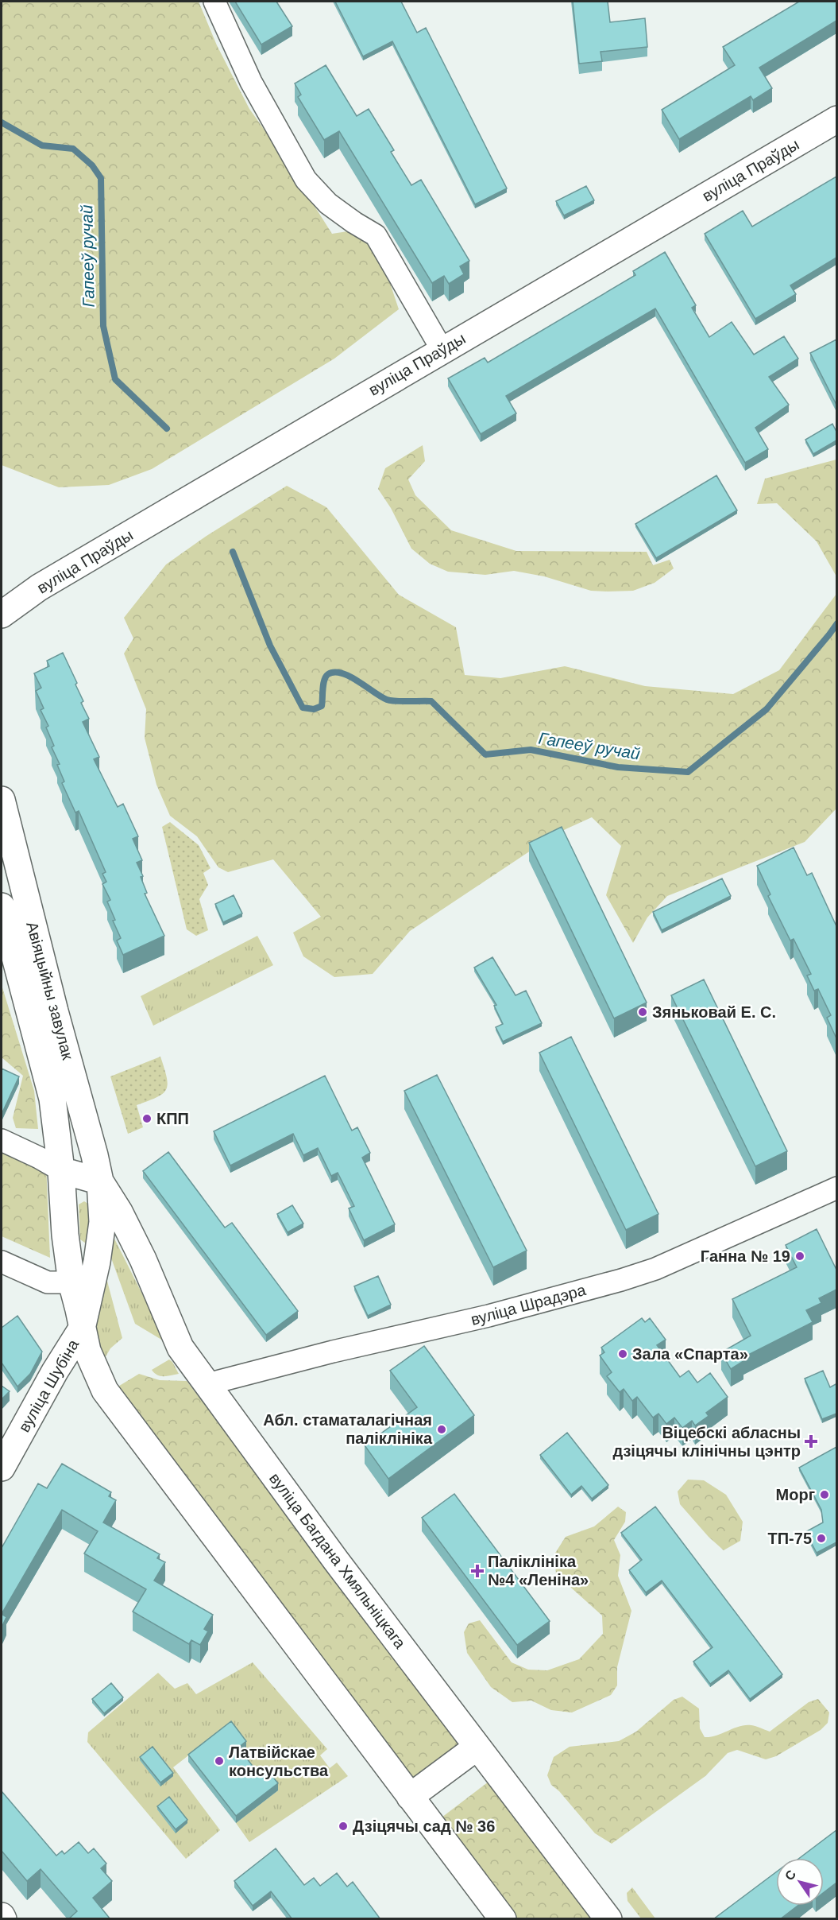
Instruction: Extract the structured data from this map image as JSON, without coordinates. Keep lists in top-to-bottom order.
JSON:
{
  "streets": {
    "street": [
      "вуліца Праўды",
      "Авіяцыйны завулак",
      "вуліца Шрадэра",
      "вуліца Шубіна",
      "вуліца Багдана Хмяльніцкага"
    ]
  },
  "crossings": [
    ["Авіяцыйны завулак", "вуліца Багдана Хмяльніцкага"],
    ["вуліца Шрадэра", "вуліца Багдана Хмяльніцкага"]
  ],
  "water": ["Гапееў ручай"],
  "places": {
    "other": [
      "Зяньковай Е. С.",
      "КПП",
      "Ганна № 19",
      "Зала «Спарта»",
      "Абл. стаматалагічная паліклініка",
      "Морг",
      "ТП-75",
      "Латвійскае консульства",
      "Дзіцячы сад № 36"
    ],
    "health": ["Віцебскі абласны дзіцячы клінічны цэнтр", "Паліклініка №4 «Леніна»"]
  },
  "north": "top left"
}
